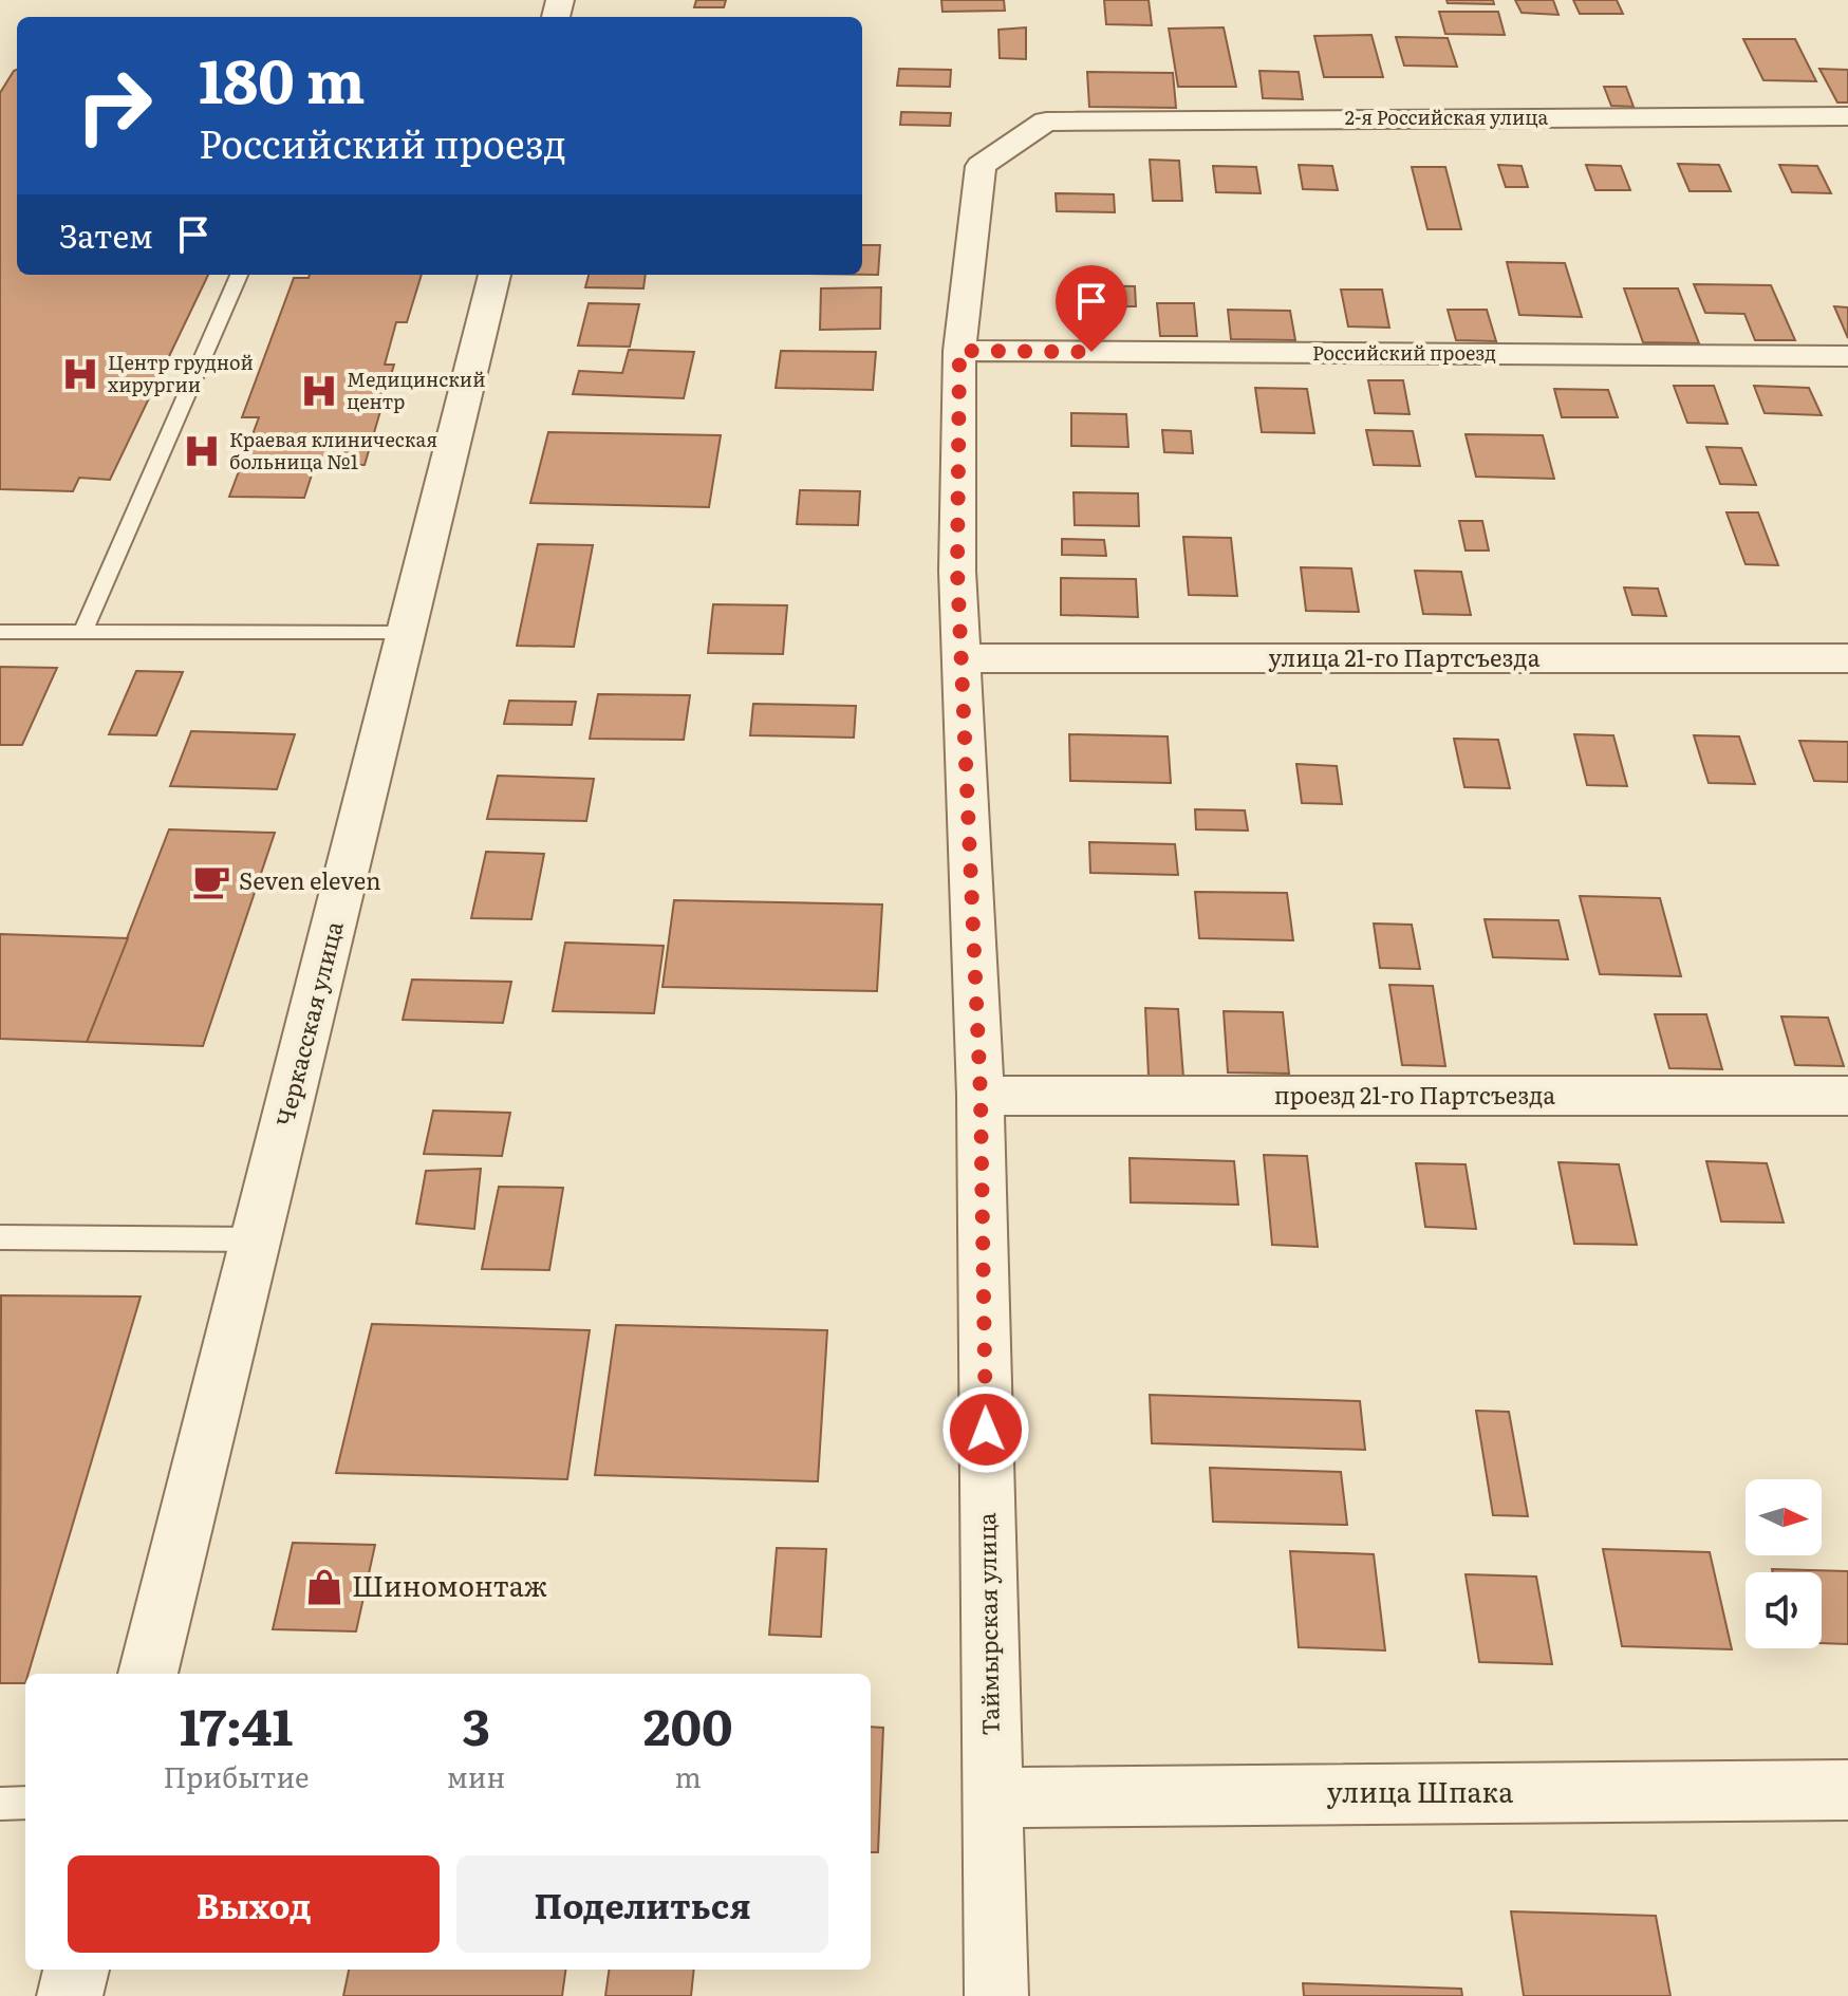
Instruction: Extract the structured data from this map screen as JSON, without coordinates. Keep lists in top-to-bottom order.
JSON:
{
  "streets": {
    "street": [
      "2-я Российская улица",
      "Российский проезд",
      "улица 21-го Партсъезда",
      "Черкасская улица",
      "проезд 21-го Партсъезда",
      "Таймырская улица",
      "улица Шпака"
    ]
  },
  "crossings": [
    ["2-я Российская улица", "Таймырская улица"],
    ["Российский проезд", "Таймырская улица"],
    ["улица 21-го Партсъезда", "Таймырская улица"],
    ["проезд 21-го Партсъезда", "Таймырская улица"],
    ["Таймырская улица", "улица Шпака"]
  ],
  "places": {
    "hospital": ["Центр грудной хирургии", "Медицинский центр", "Краевая клиническая больница №1"],
    "cafe": ["Seven eleven"],
    "shop": ["Шиномонтаж"]
  },
  "north": "right",
  "page": {
    "turn": ["180 m", "Российский проезд"],
    "then": "Затем",
    "eta": [
      "17:41",
      "Прибытие",
      "3",
      "мин",
      "200",
      "m"
    ],
    "buttons": ["Выход", "Поделиться"]
  }
}
